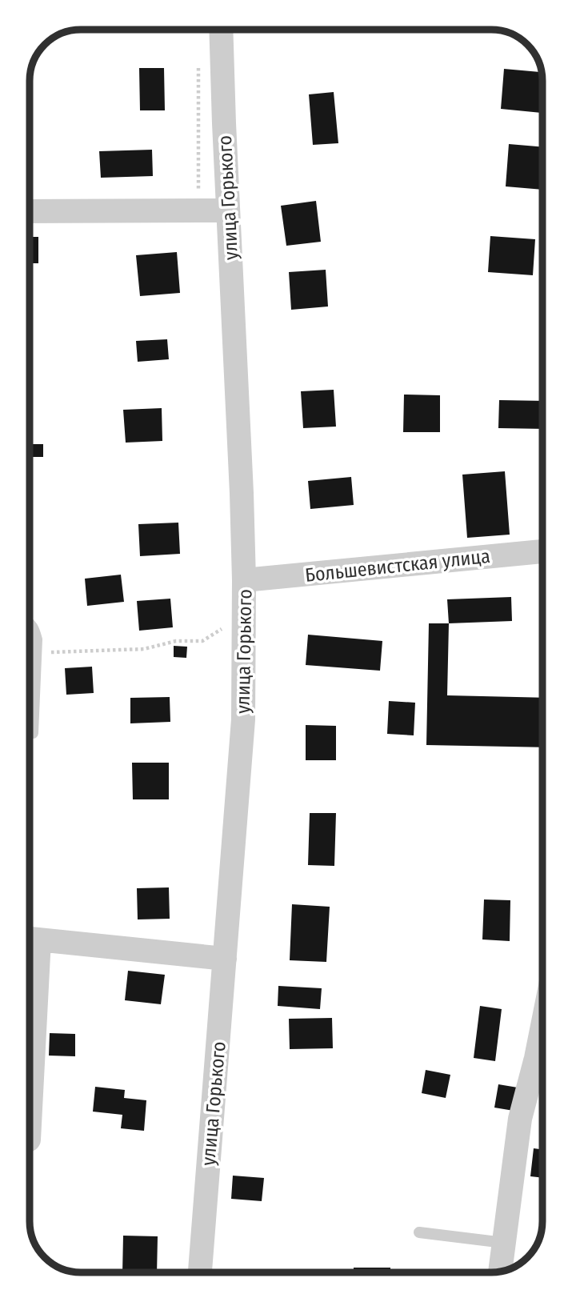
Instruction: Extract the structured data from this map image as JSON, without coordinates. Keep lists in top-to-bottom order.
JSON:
{
  "streets": {
    "street": ["улица Горького", "Большевистская улица"]
  },
  "crossings": [
    ["улица Горького", "Большевистская улица"]
  ]
}
